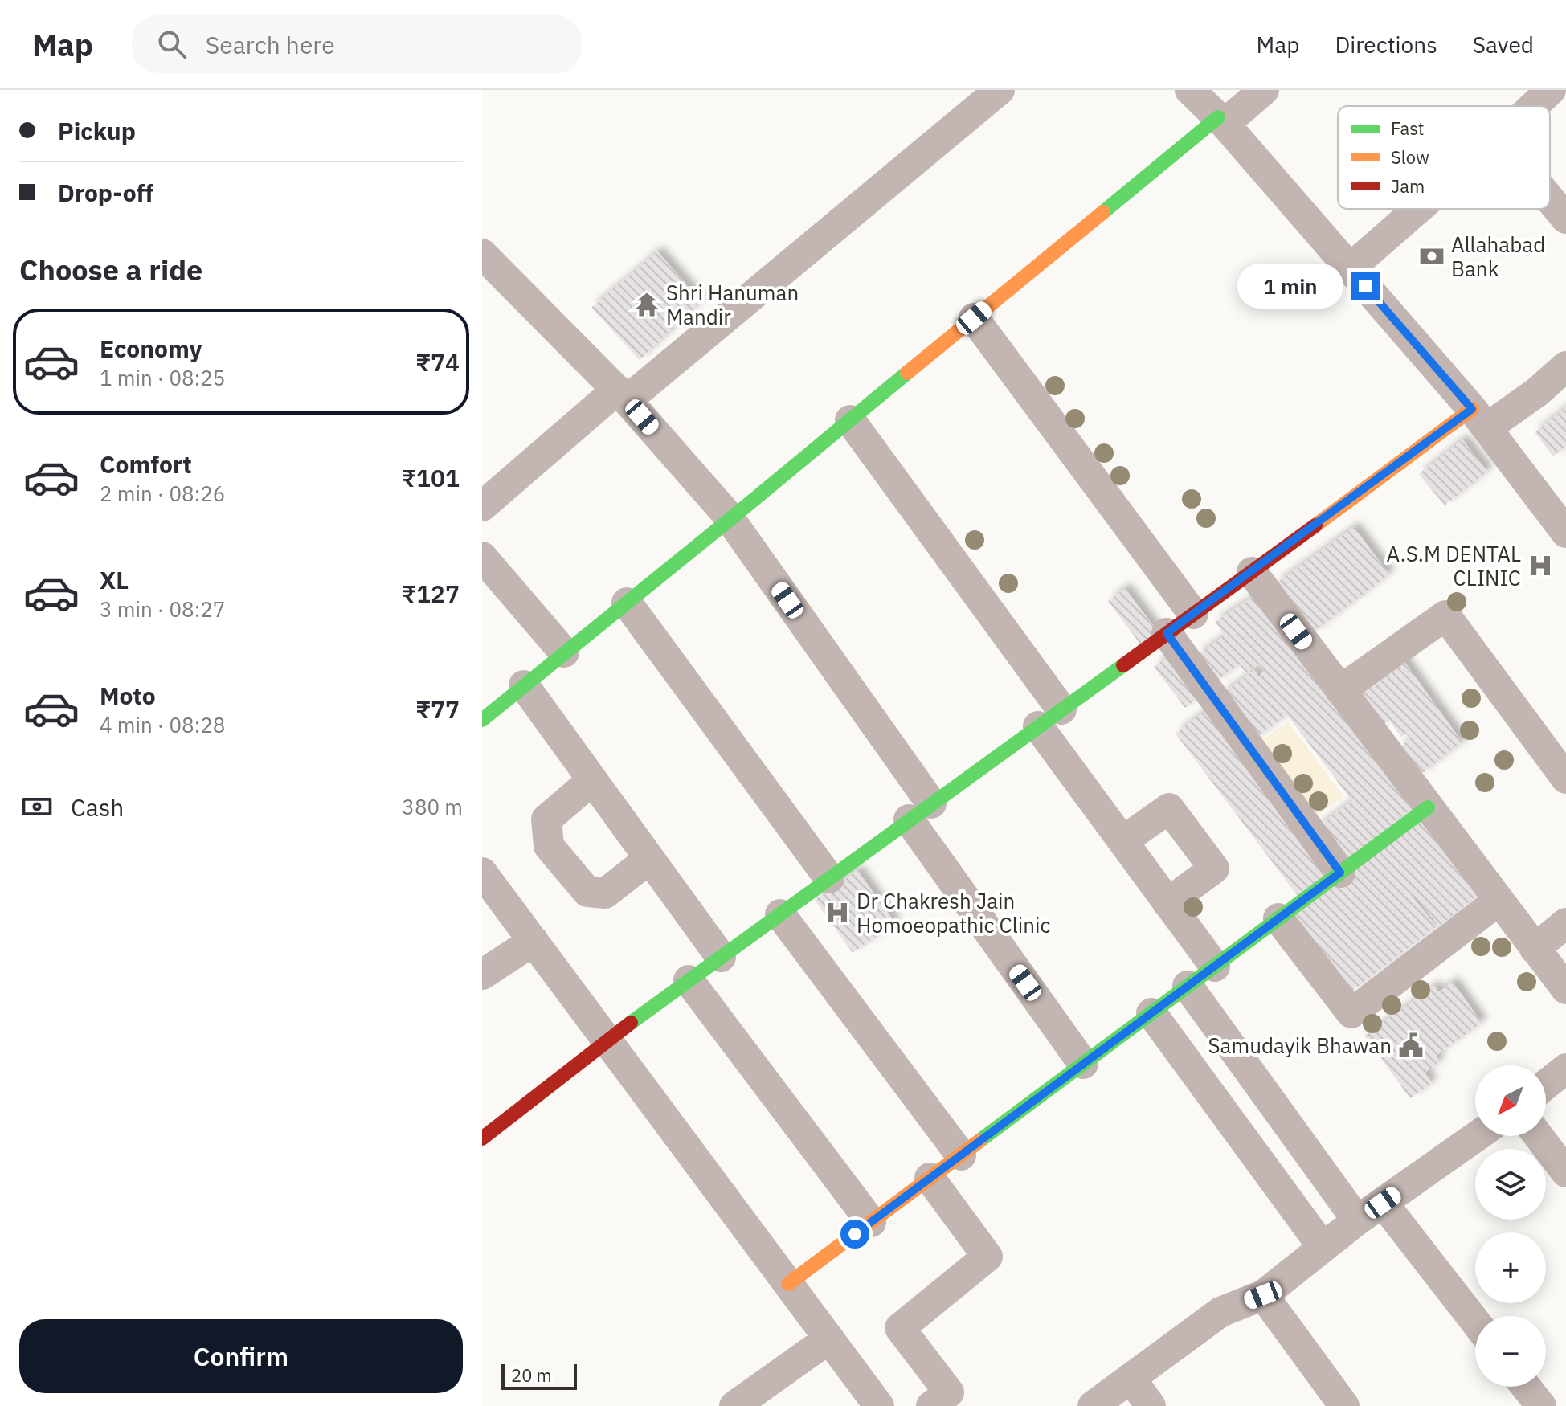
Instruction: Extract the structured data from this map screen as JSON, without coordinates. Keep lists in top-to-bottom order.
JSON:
{
  "places": {
    "bank": ["Allahabad Bank"],
    "temple": ["Shri Hanuman Mandir"],
    "hospital": ["A.S.M DENTAL CLINIC", "Dr Chakresh Jain Homoeopathic Clinic"],
    "public building": ["Samudayik Bhawan"]
  },
  "legend": ["Fast", "Slow", "Jam"],
  "scale_bar": "20 m",
  "north": "bottom left",
  "page": {
    "header": "Map",
    "search": "Search here",
    "nav": ["Map", "Directions", "Saved"],
    "banner": ["Pickup", "Drop-off"],
    "heading": "Choose a ride",
    "bubble": "1 min",
    "list": [
      {
        "name": "Economy",
        "note": "1 min · 08:25",
        "value": "₹74"
      },
      {
        "name": "Comfort",
        "note": "2 min · 08:26",
        "value": "₹101"
      },
      {
        "name": "XL",
        "note": "3 min · 08:27",
        "value": "₹127"
      },
      {
        "name": "Moto",
        "note": "4 min · 08:28",
        "value": "₹77"
      }
    ],
    "pay": ["Cash", "380 m"],
    "map_buttons": ["+", "−"],
    "buttons": "Confirm",
    "scale": "20 m"
  }
}
